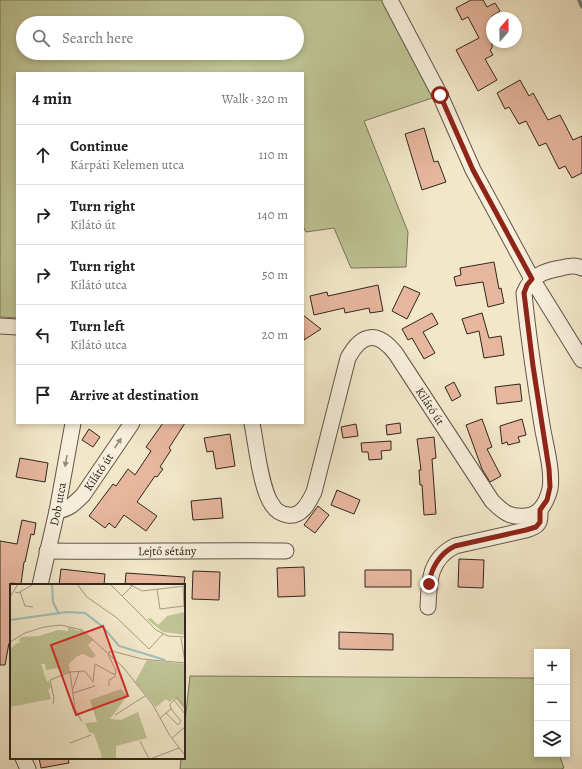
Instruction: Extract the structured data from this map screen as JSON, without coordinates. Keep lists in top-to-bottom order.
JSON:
{
  "streets": {
    "street": ["Kilátó út", "Dob utca", "Lejtő sétány"]
  },
  "crossings": [
    ["Kilátó út", "Dob utca"],
    ["Dob utca", "Lejtő sétány"]
  ],
  "one_way": ["Dob utca"],
  "north": "top",
  "page": {
    "search": "Search here",
    "heading": ["4 min", "Walk · 320 m"],
    "list": [
      ["Continue", "Kárpáti Kelemen utca", "110 m"],
      ["Turn right", "Kilátó út", "140 m"],
      ["Turn right", "Kilátó utca", "50 m"],
      ["Turn left", "Kilátó utca", "20 m"],
      "Arrive at destination"
    ],
    "map_buttons": ["+", "−"]
  }
}
